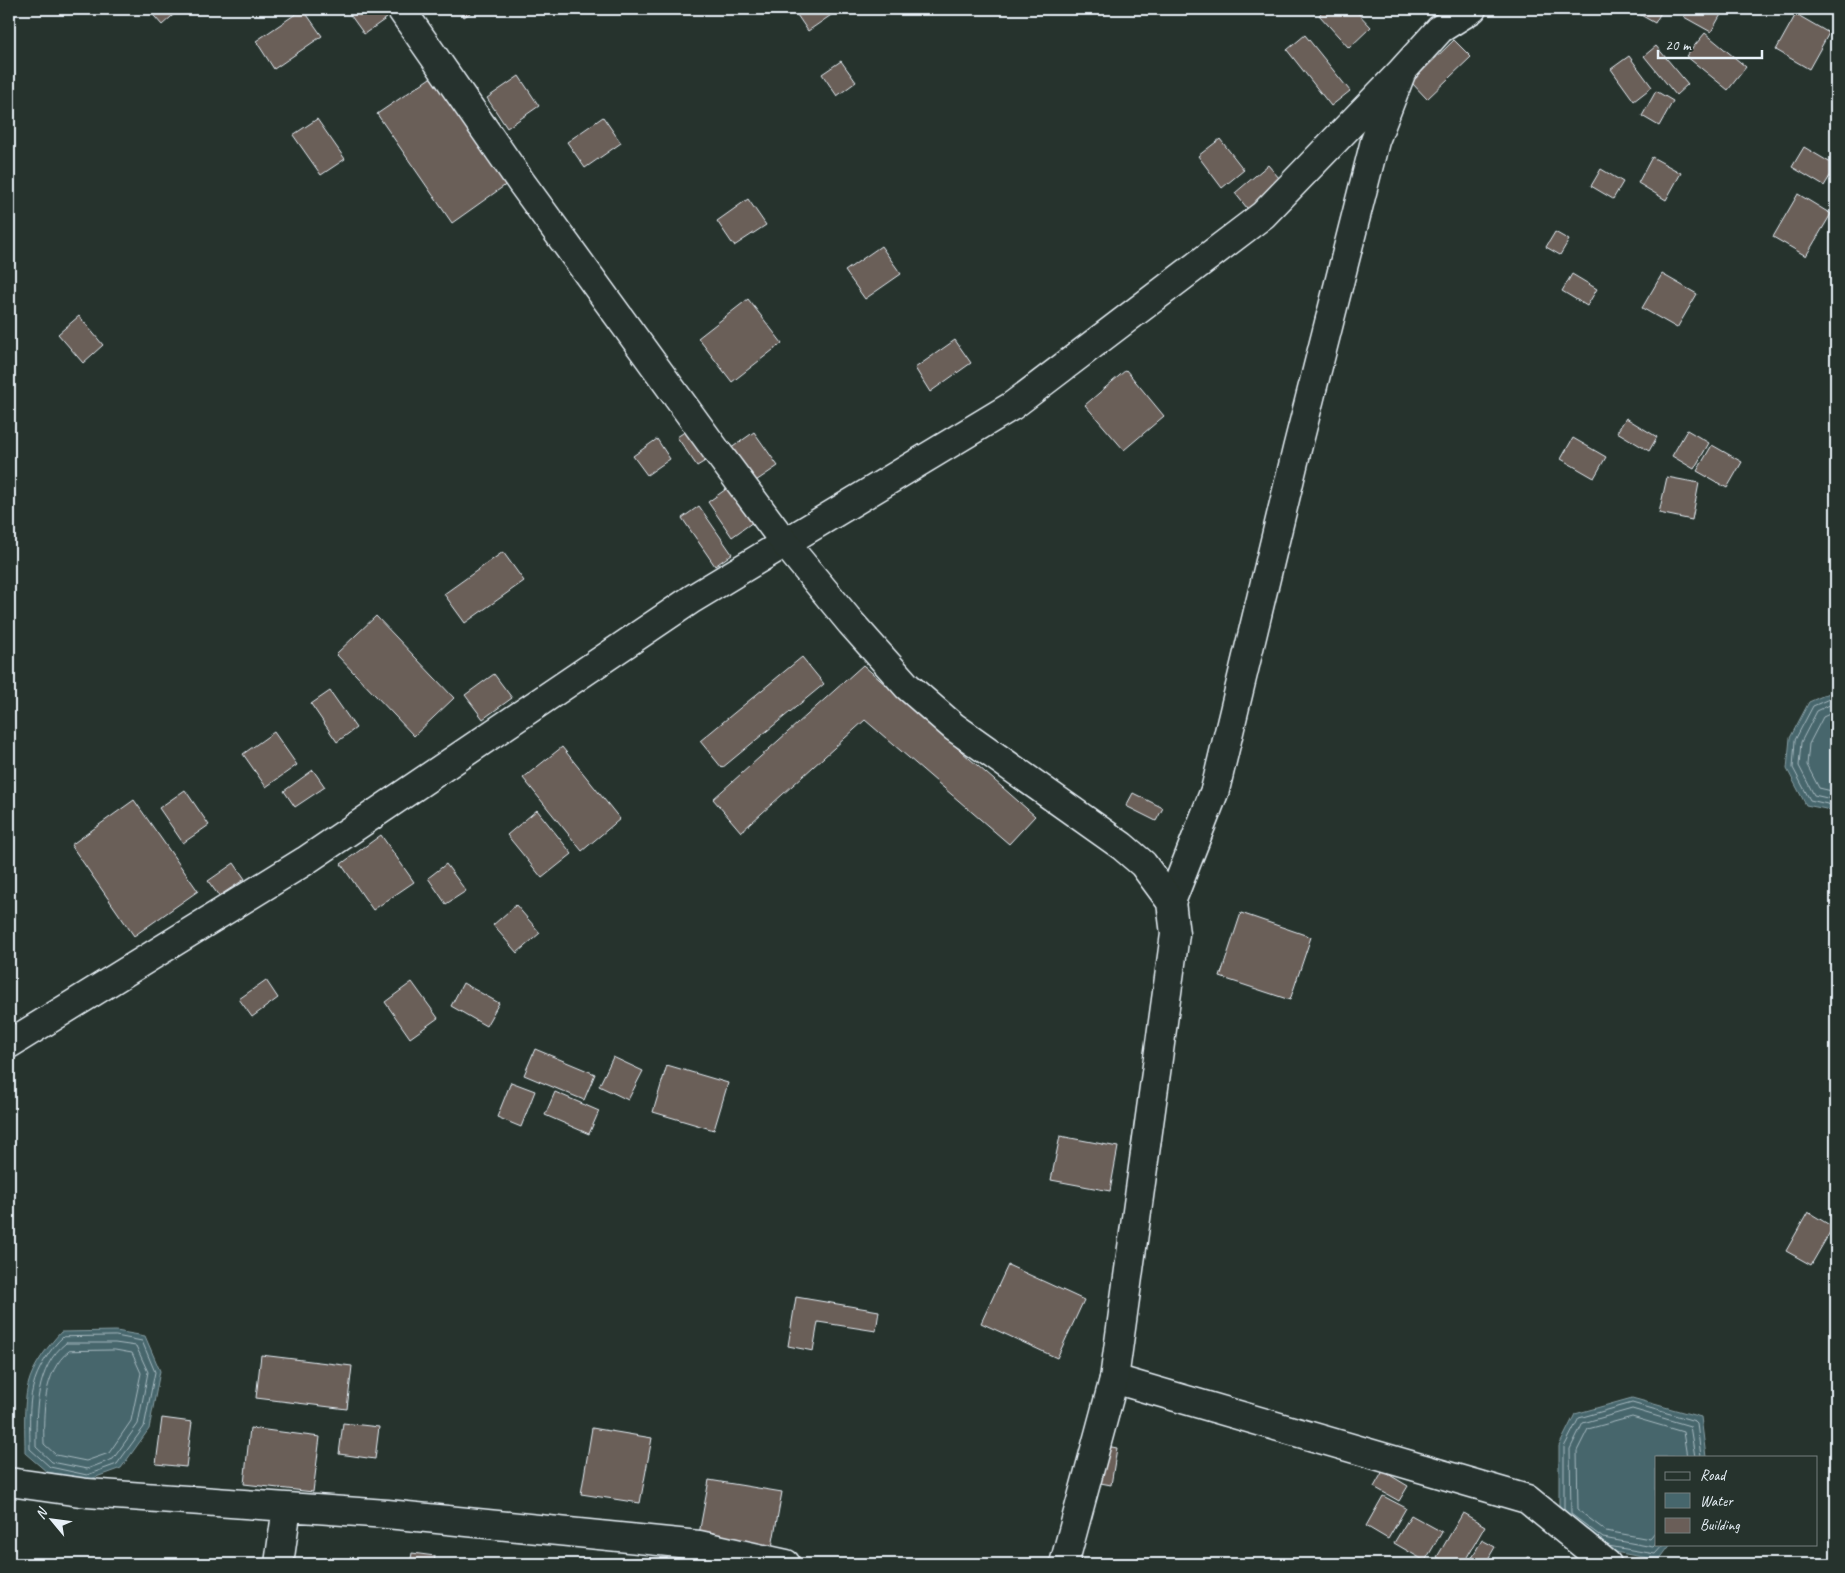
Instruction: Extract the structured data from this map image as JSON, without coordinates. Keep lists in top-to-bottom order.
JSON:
{
  "legend": ["Road", "Water", "Building"],
  "scale_bar": "20 m",
  "north": "top left"
}
